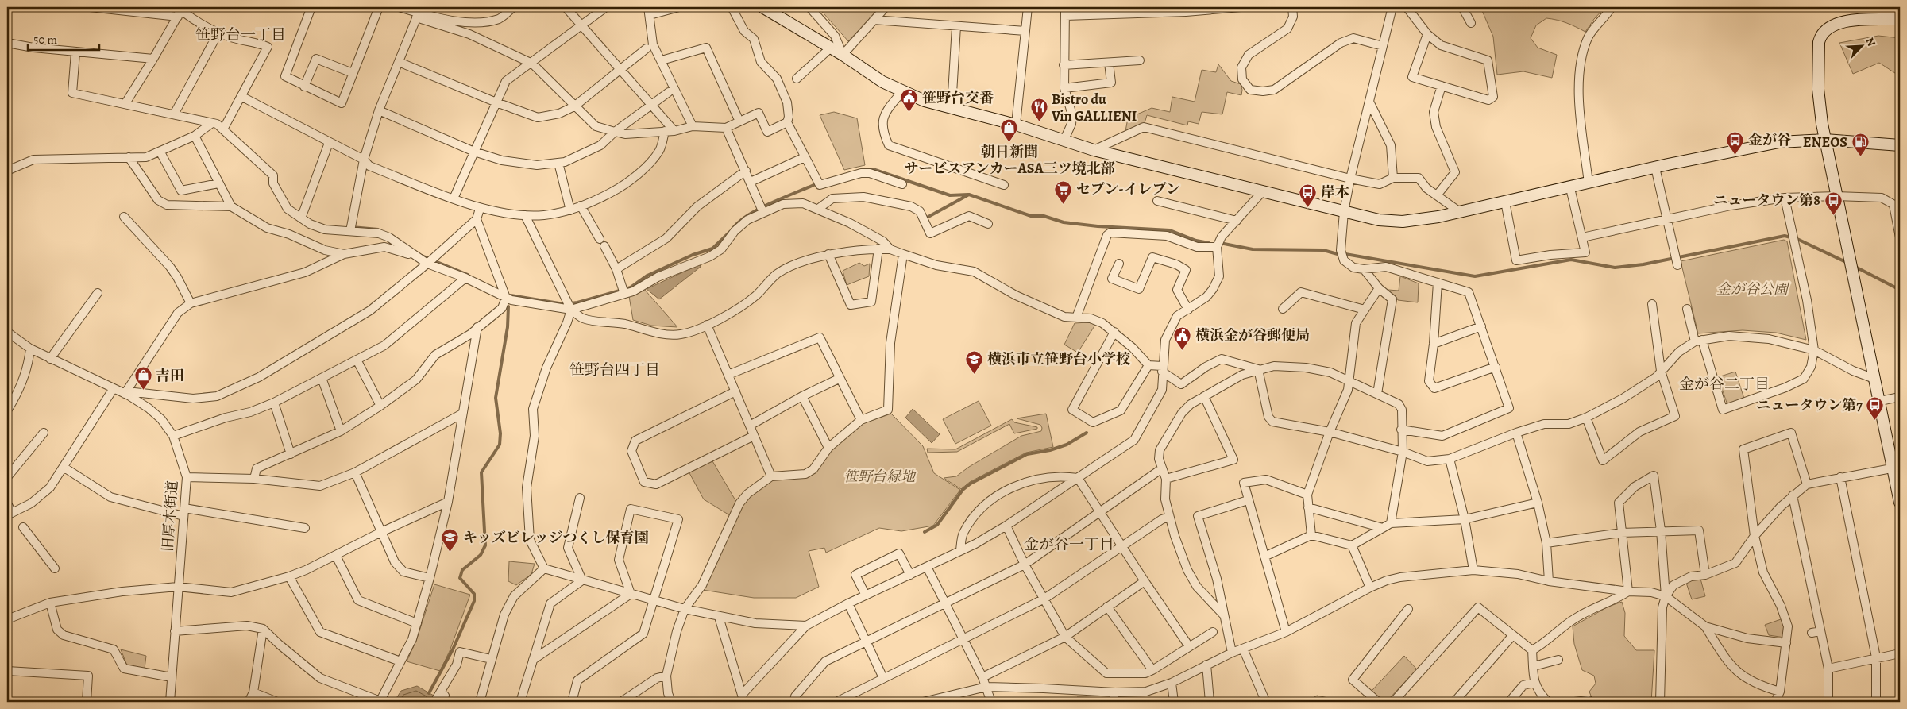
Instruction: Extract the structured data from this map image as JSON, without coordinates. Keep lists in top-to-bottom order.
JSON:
{
  "streets": {
    "street": ["旧厚木街道"]
  },
  "districts": [
    "笹野台一丁目",
    "笹野台四丁目",
    "金が谷二丁目",
    "金が谷一丁目"
  ],
  "parks": ["金が谷公園", "笹野台緑地"],
  "places": {
    "public building": ["笹野台交番", "横浜金が谷郵便局"],
    "restaurant": ["Bistro du Vin GALLIENI"],
    "shop": ["朝日新聞 サービスアンカーASA三ツ境北部", "吉田"],
    "bus stop": [
      "金が谷",
      "岸本",
      "ニュータウン第8",
      "ニュータウン第7"
    ],
    "fuel station": ["ENEOS"],
    "supermarket": ["セブン-イレブン"],
    "school or university": ["横浜市立笹野台小学校", "キッズビレッジつくし保育園"]
  },
  "scale_bar": "50 m",
  "north": "top right"
}
